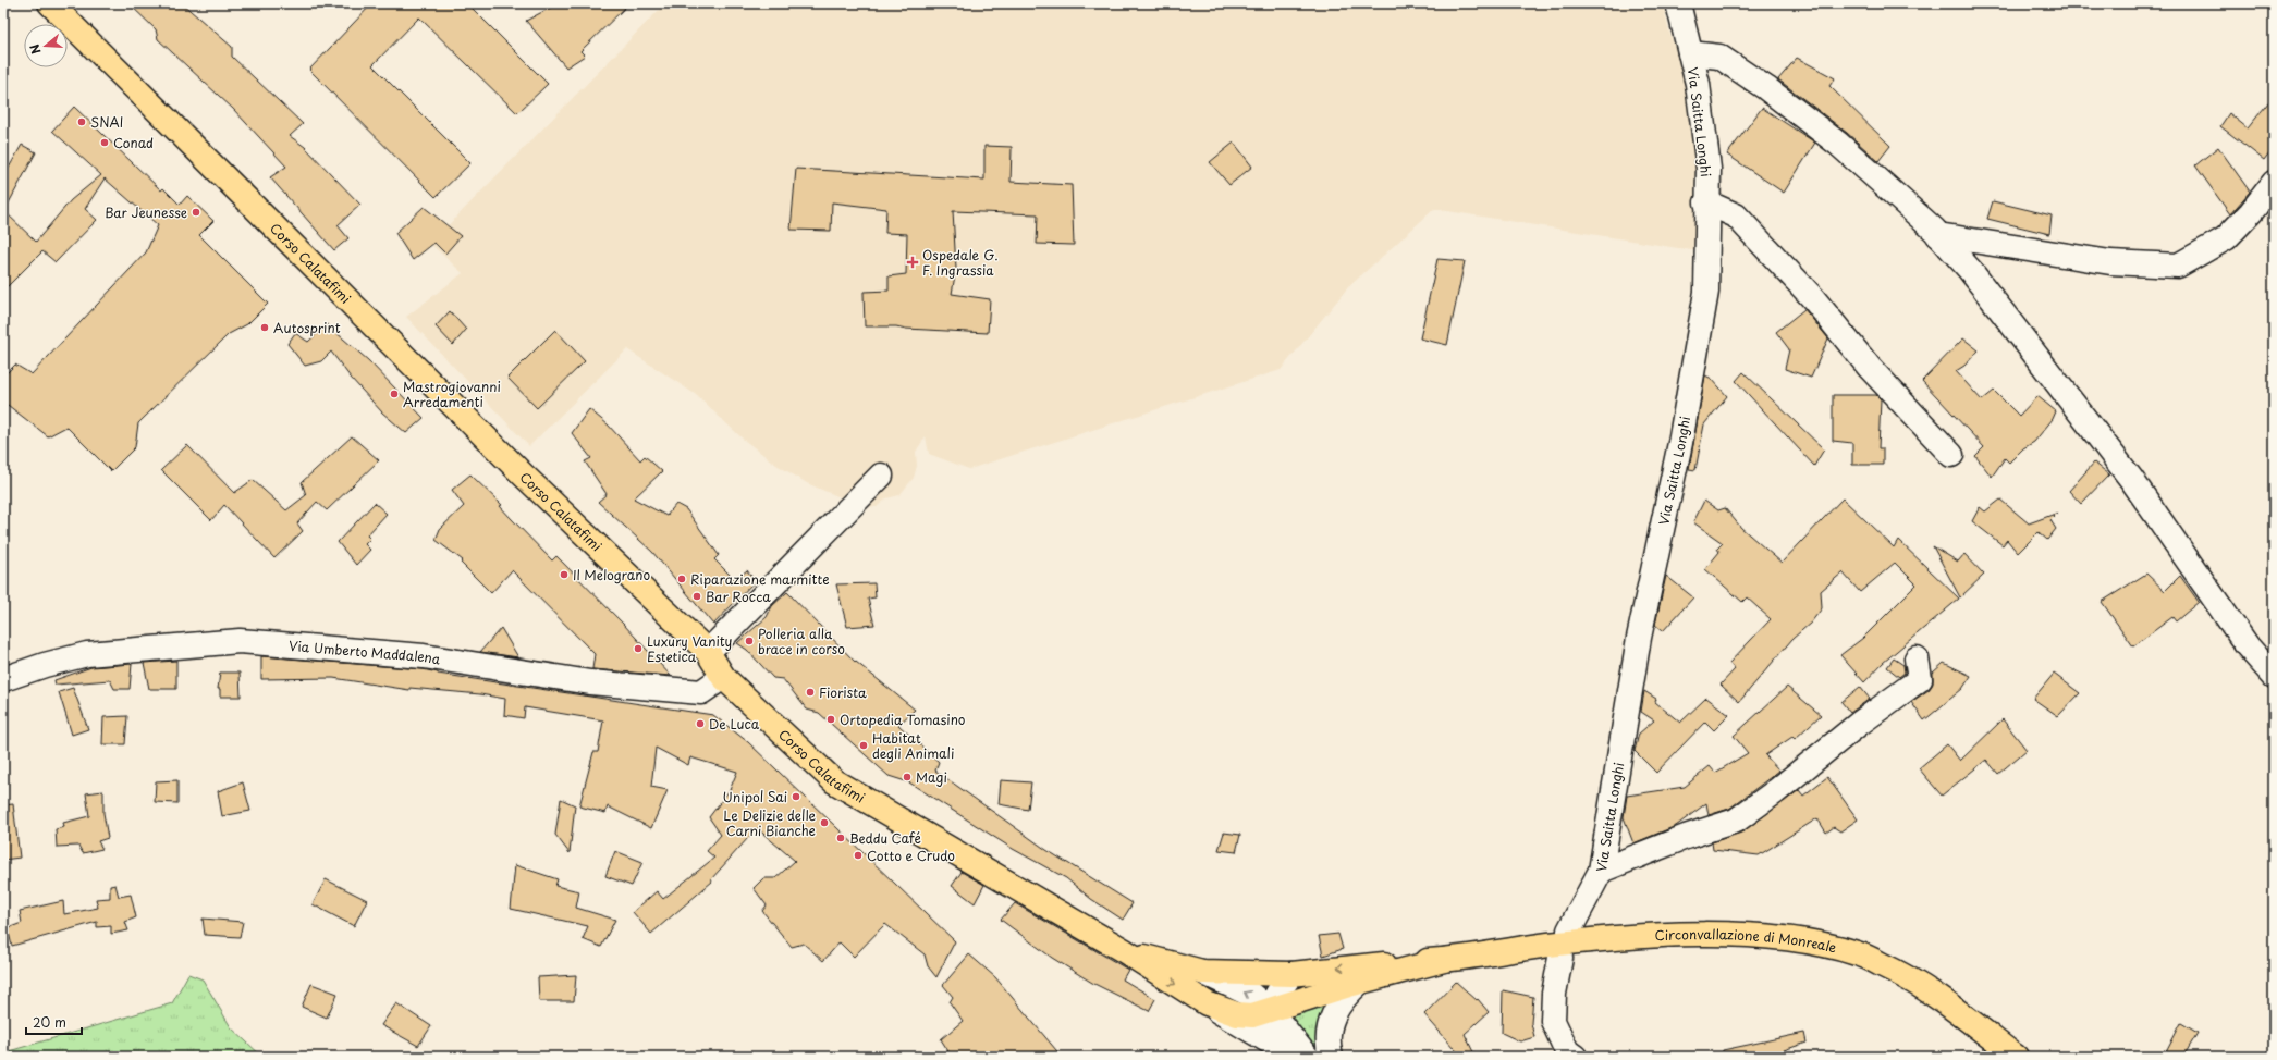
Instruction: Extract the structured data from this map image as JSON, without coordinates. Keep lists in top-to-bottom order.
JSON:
{
  "streets": {
    "main road": ["Corso Calatafimi", "Circonvallazione di Monreale"],
    "street": ["Via Saitta Longhi", "Via Umberto Maddalena"]
  },
  "crossings": [
    ["Corso Calatafimi", "Via Umberto Maddalena"]
  ],
  "places": {
    "other": [
      "SNAI",
      "Conad",
      "Bar Jeunesse",
      "Autosprint",
      "Mastrogiovanni Arredamenti",
      "Il Melograno",
      "Riparazione marmitte",
      "Bar Rocca",
      "Polleria alla brace in corso",
      "Luxury Vanity Estetica",
      "Fiorista",
      "Ortopedia Tomasino",
      "De Luca",
      "Habitat degli Animali",
      "Magi",
      "Unipol Sai",
      "Le Delizie delle Carni Bianche",
      "Beddu Café",
      "Cotto e Crudo"
    ],
    "health": ["Ospedale G. F. Ingrassia"]
  },
  "scale_bar": "20 m",
  "north": "left"
}
